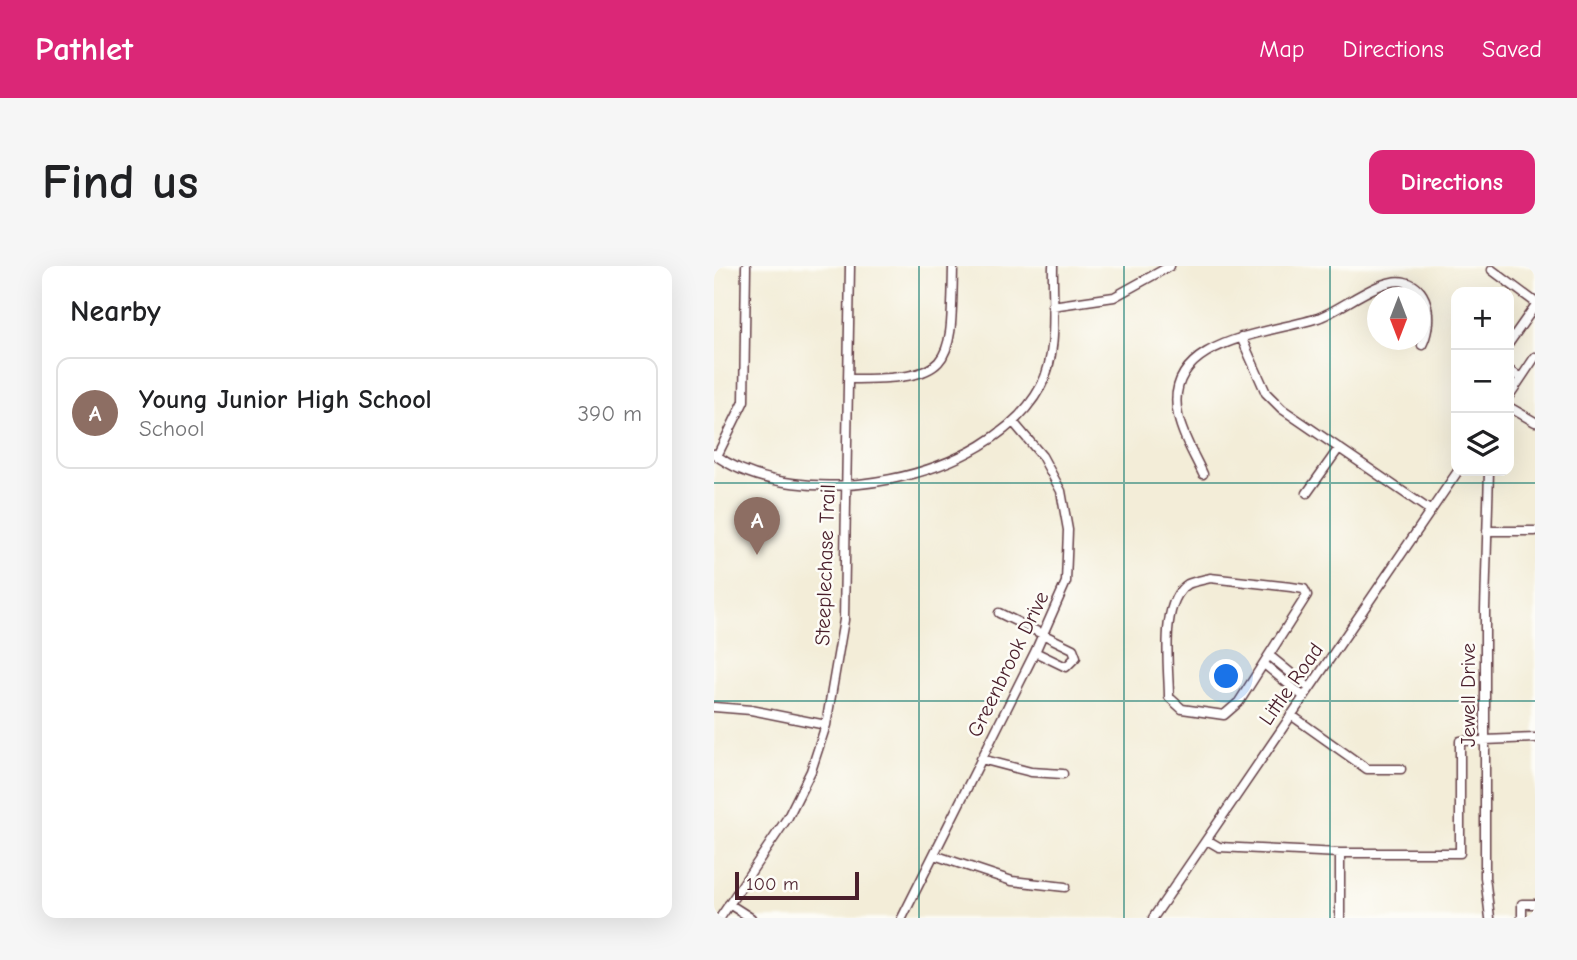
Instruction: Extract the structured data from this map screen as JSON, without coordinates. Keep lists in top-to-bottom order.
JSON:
{
  "streets": {
    "street": [
      "Steeplechase Trail",
      "Greenbrook Drive",
      "Little Road",
      "Jewell Drive"
    ]
  },
  "scale_bar": "100 m",
  "north": "bottom",
  "page": {
    "header": "Pathlet",
    "nav": ["Map", "Directions", "Saved"],
    "buttons": "Directions",
    "title": "Find us",
    "heading": "Nearby",
    "map_buttons": ["+", "−"],
    "list": [
      {
        "mark": "A",
        "name": "Young Junior High School",
        "note": "School",
        "value": "390 m"
      }
    ],
    "pins": "A",
    "scale": "100 m"
  }
}
